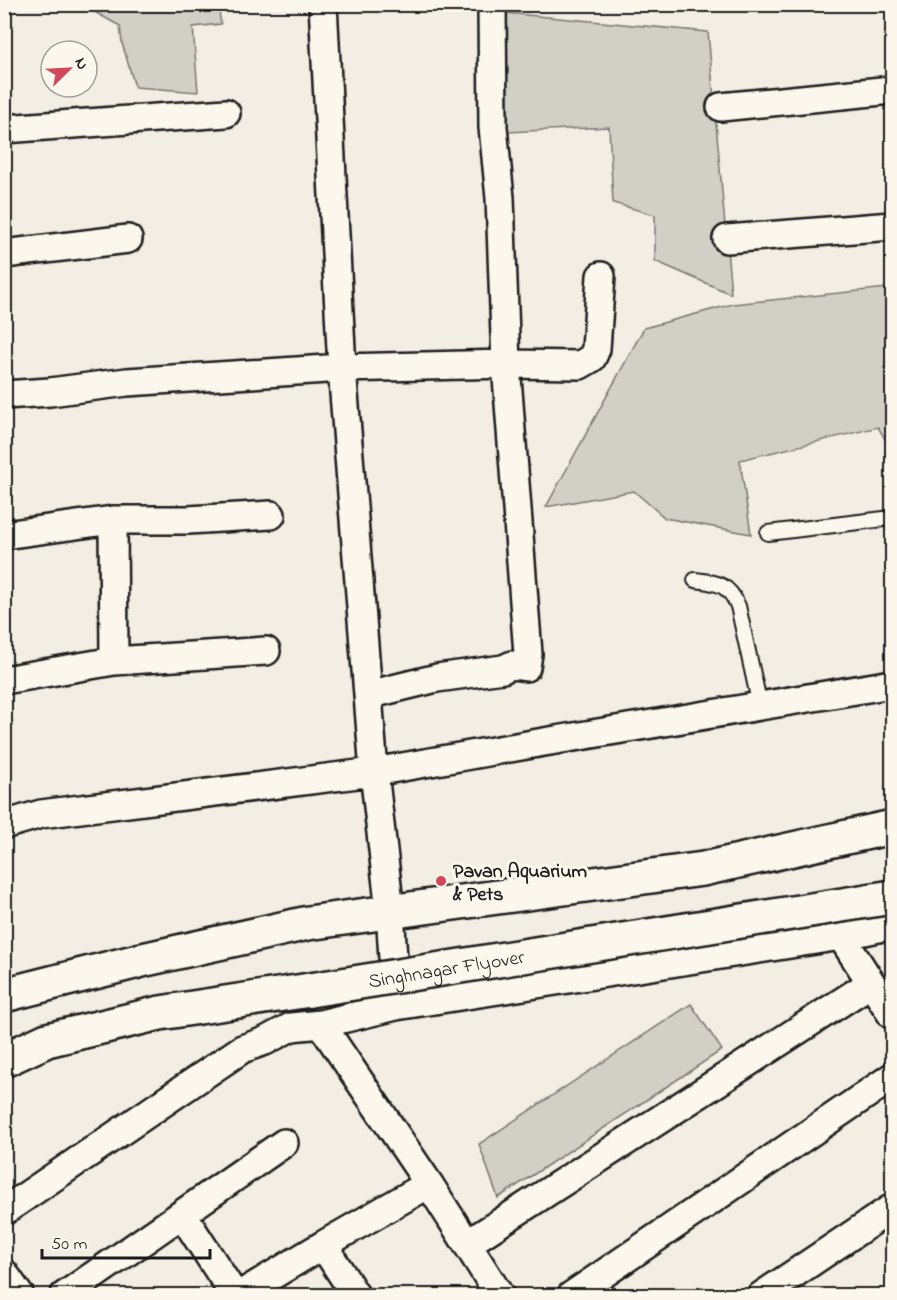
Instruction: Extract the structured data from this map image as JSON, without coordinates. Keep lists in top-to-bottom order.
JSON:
{
  "streets": {
    "street": ["Singhnagar Flyover"]
  },
  "places": ["Pavan Aquarium & Pets"],
  "scale_bar": "50 m",
  "north": "top right"
}
